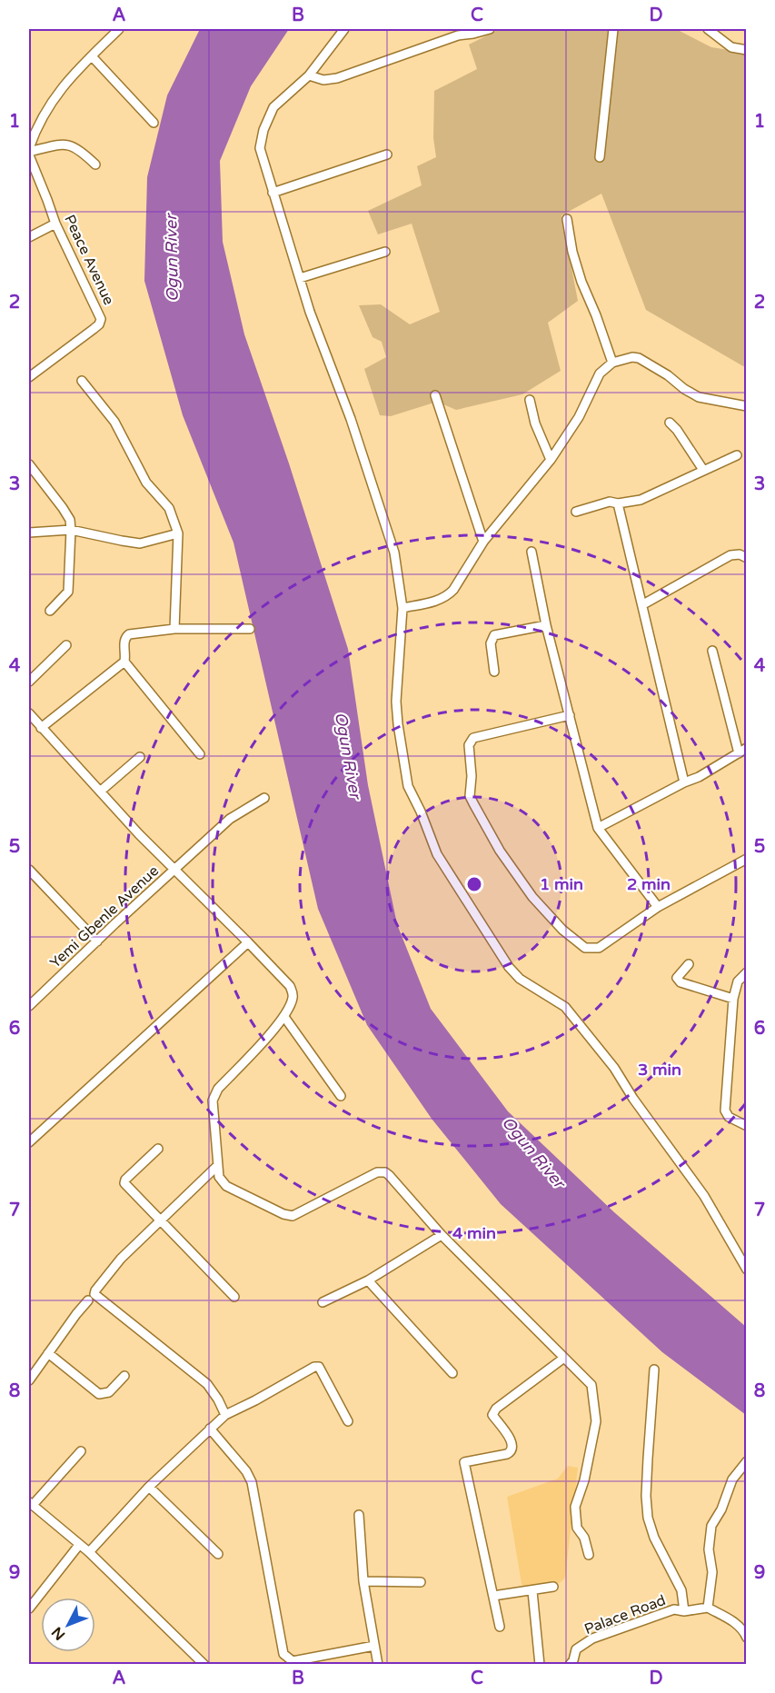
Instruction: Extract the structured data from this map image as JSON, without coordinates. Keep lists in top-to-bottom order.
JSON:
{
  "streets": {
    "street": ["Peace Avenue", "Yemi Gbenle Avenue", "Palace Road"]
  },
  "water": ["Ogun River"],
  "north": "bottom left",
  "grid": {
    "columns": [
      "A",
      "B",
      "C",
      "D"
    ],
    "rows": [
      "1",
      "2",
      "3",
      "4",
      "5",
      "6",
      "7",
      "8",
      "9"
    ]
  },
  "rings": [
    "1 min",
    "2 min",
    "3 min",
    "4 min"
  ]
}
